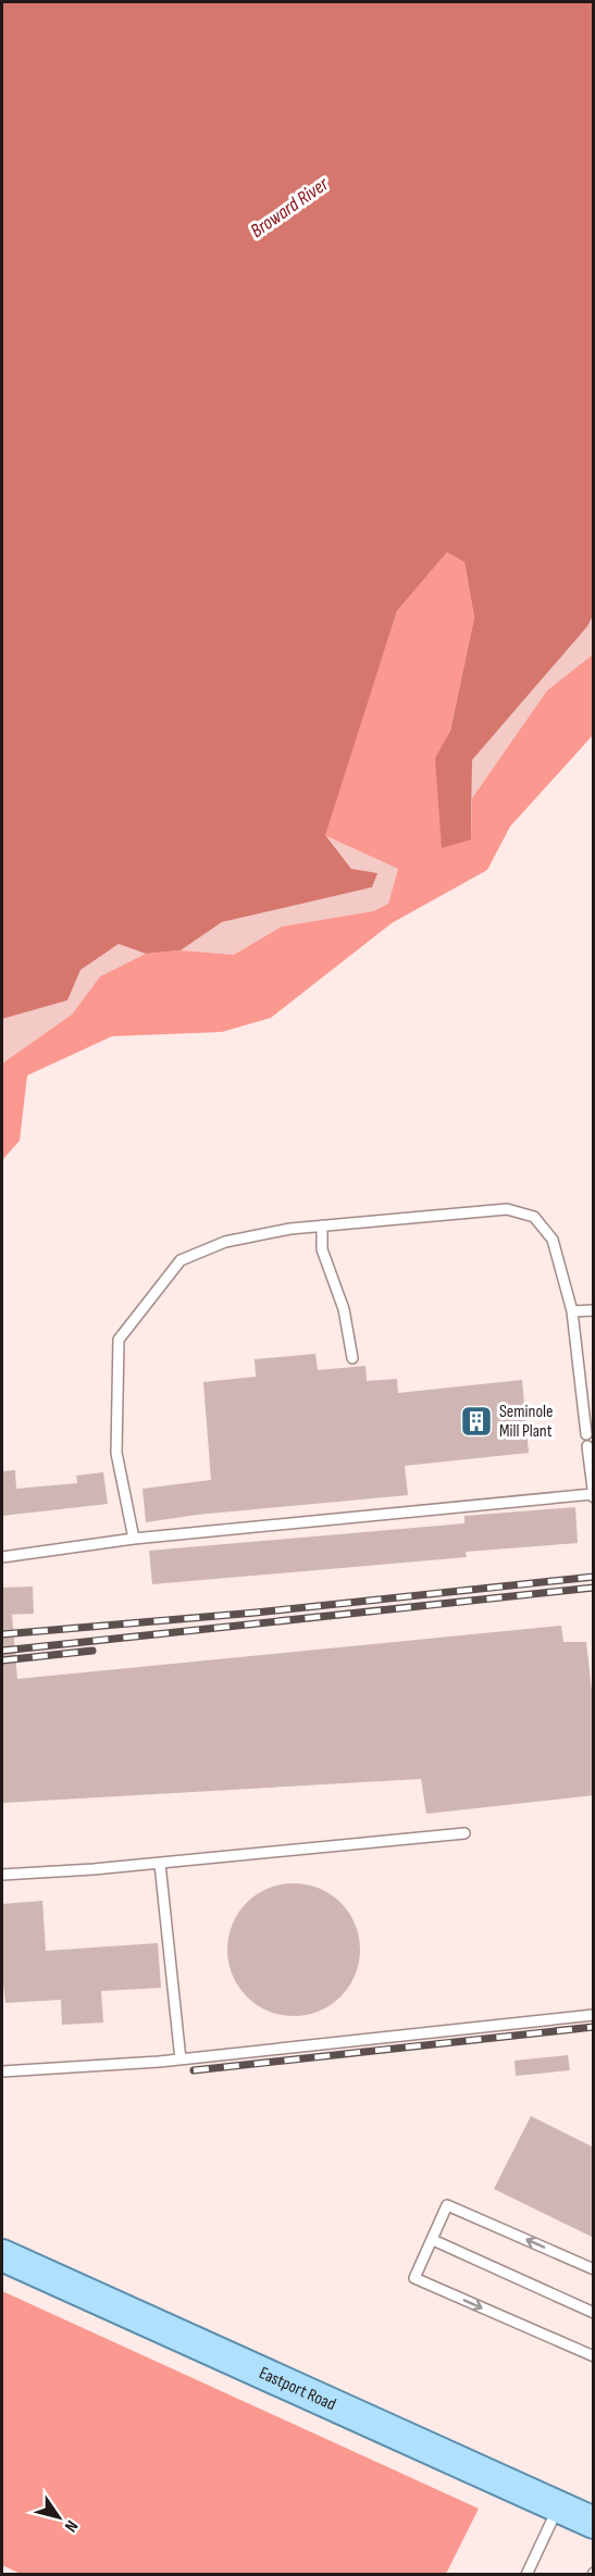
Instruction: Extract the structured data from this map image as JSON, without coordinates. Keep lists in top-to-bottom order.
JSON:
{
  "streets": {
    "main road": ["Eastport Road"]
  },
  "water": ["Broward River"],
  "places": {
    "building": ["Seminole Mill Plant"]
  },
  "north": "bottom right"
}
